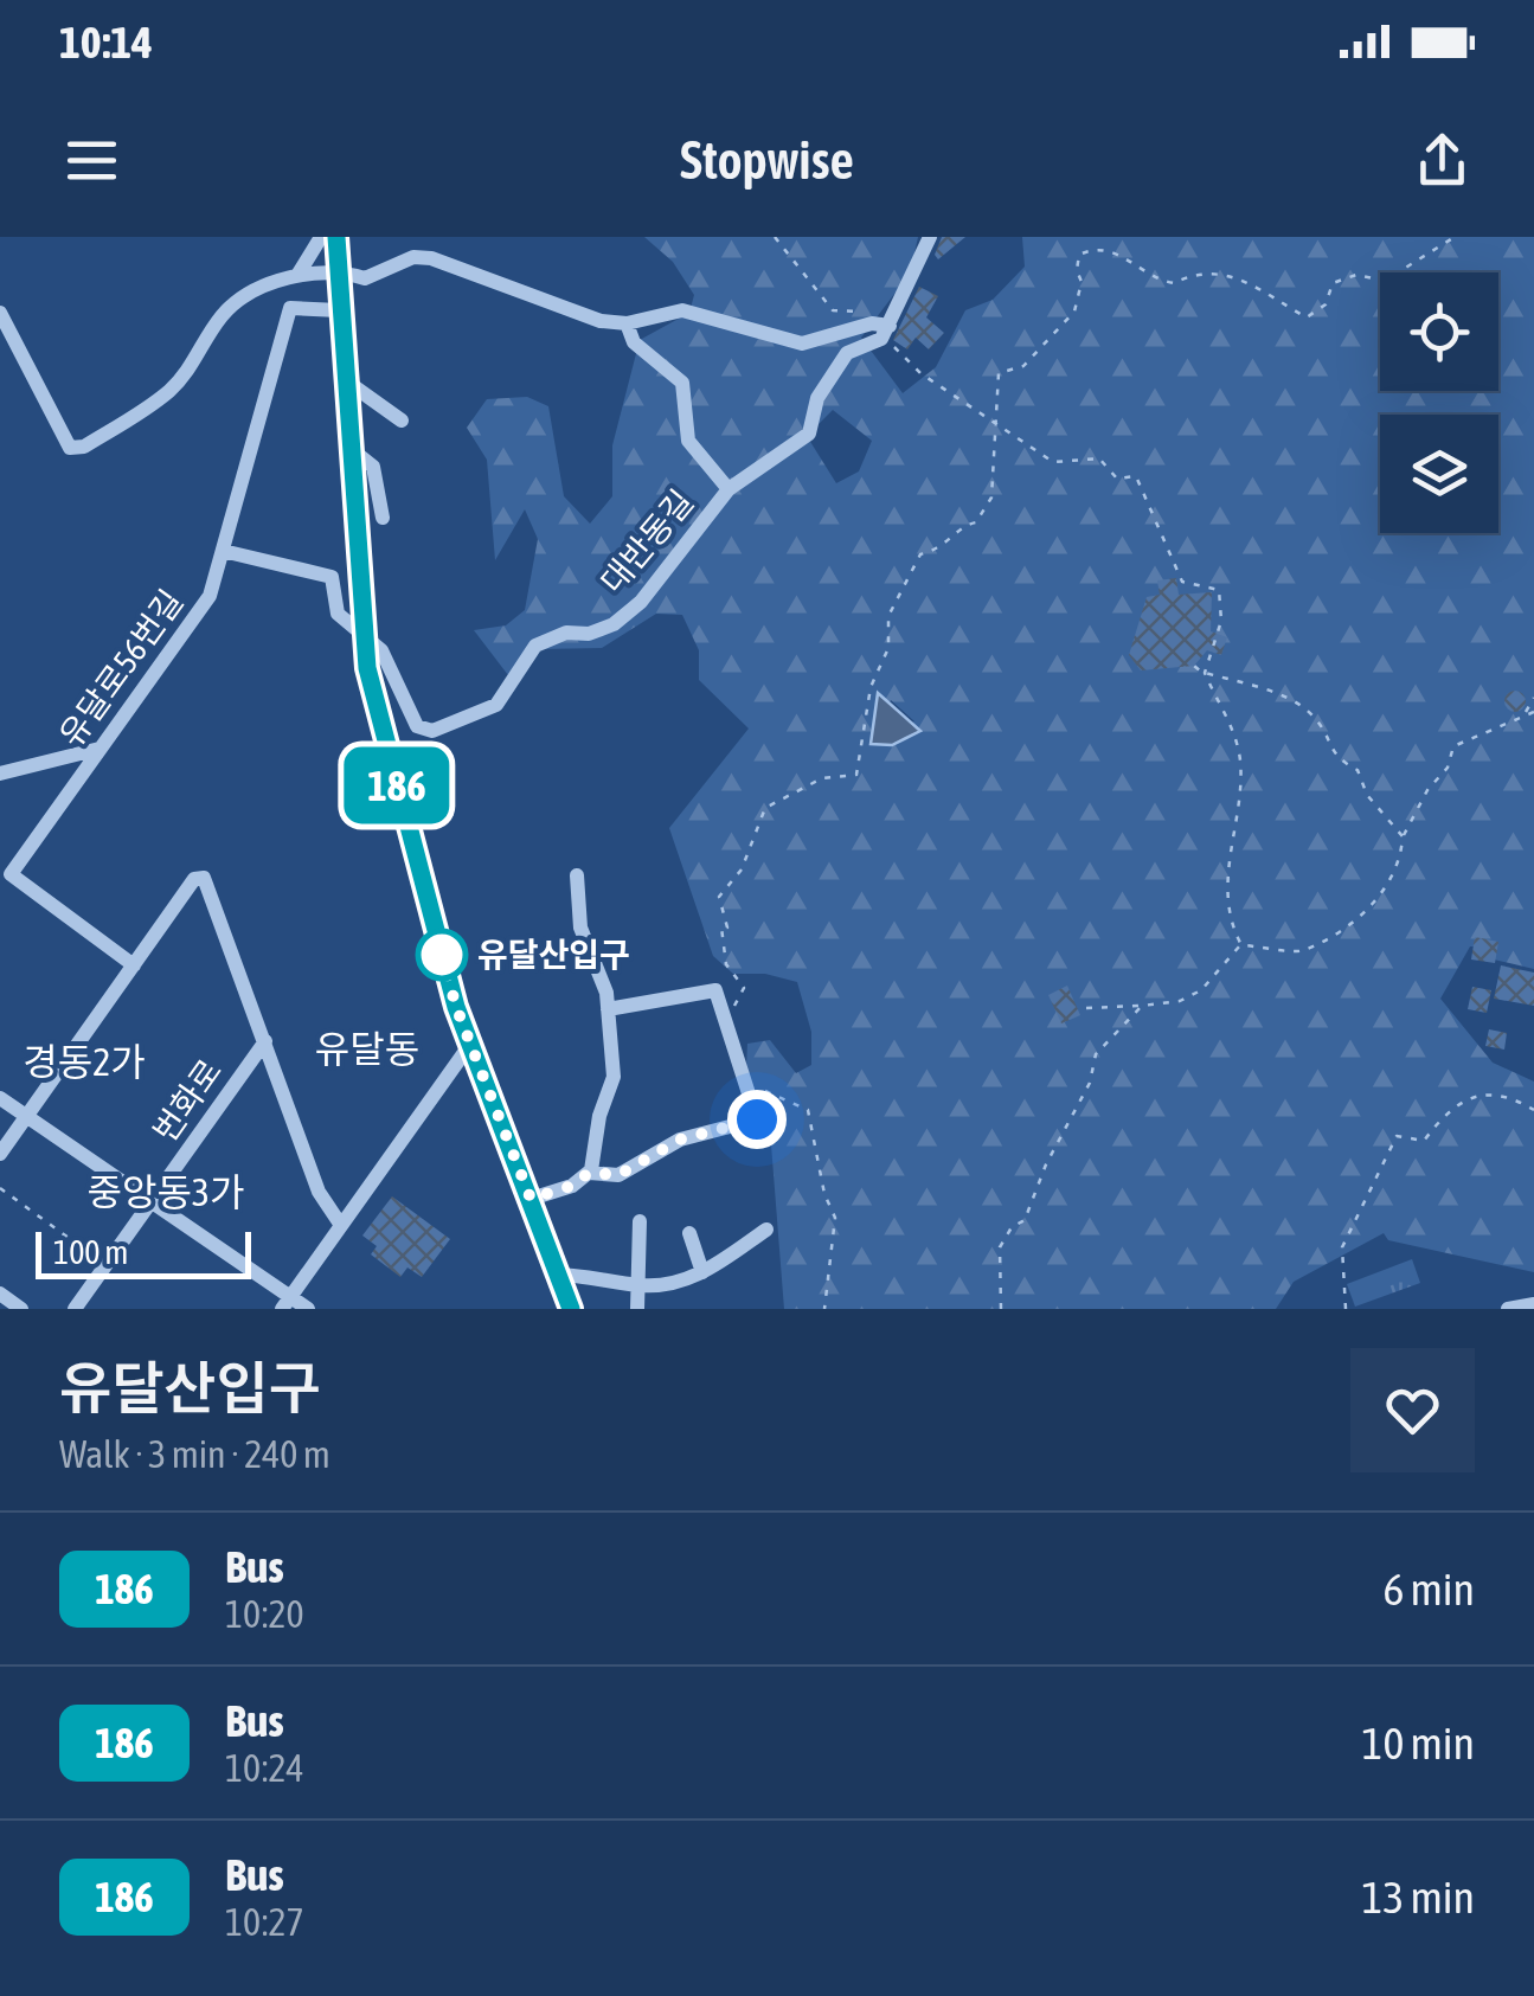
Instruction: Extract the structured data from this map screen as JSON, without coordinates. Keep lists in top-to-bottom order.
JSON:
{
  "streets": {
    "street": ["대반동길", "유달로56번길", "번화로"]
  },
  "districts": ["유달동", "경동2가", "중앙동3가"],
  "places": ["유달산입구"],
  "lines": ["bus line 186"],
  "scale_bar": "100 m",
  "page": {
    "status": "10:14",
    "header": "Stopwise",
    "on_map": "186",
    "scale": "100 m",
    "heading": ["유달산입구", "Walk · 3 min · 240 m"],
    "list": [
      {
        "mark": "186",
        "name": "Bus",
        "note": "10:20",
        "value": "6 min"
      },
      {
        "mark": "186",
        "name": "Bus",
        "note": "10:24",
        "value": "10 min"
      },
      {
        "mark": "186",
        "name": "Bus",
        "note": "10:27",
        "value": "13 min"
      }
    ]
  }
}
